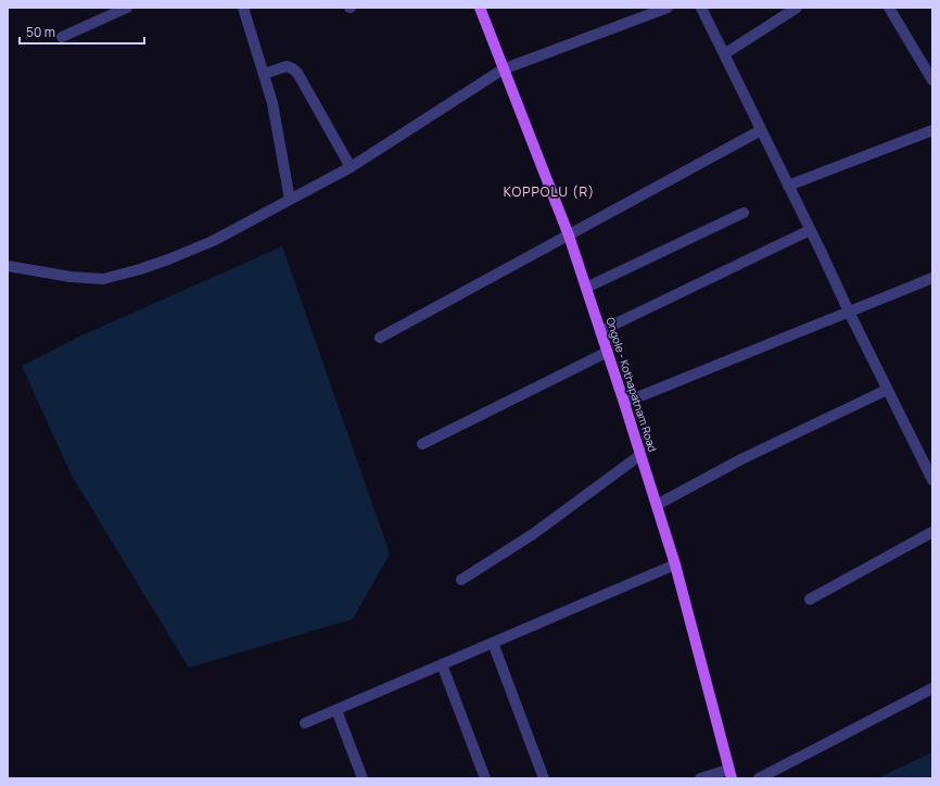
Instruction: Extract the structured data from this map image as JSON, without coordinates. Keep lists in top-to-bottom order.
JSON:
{
  "streets": {
    "main road": ["Ongole - Kothapatnam Road"]
  },
  "districts": ["KOPPOLU (R)"],
  "scale_bar": "50 m"
}
